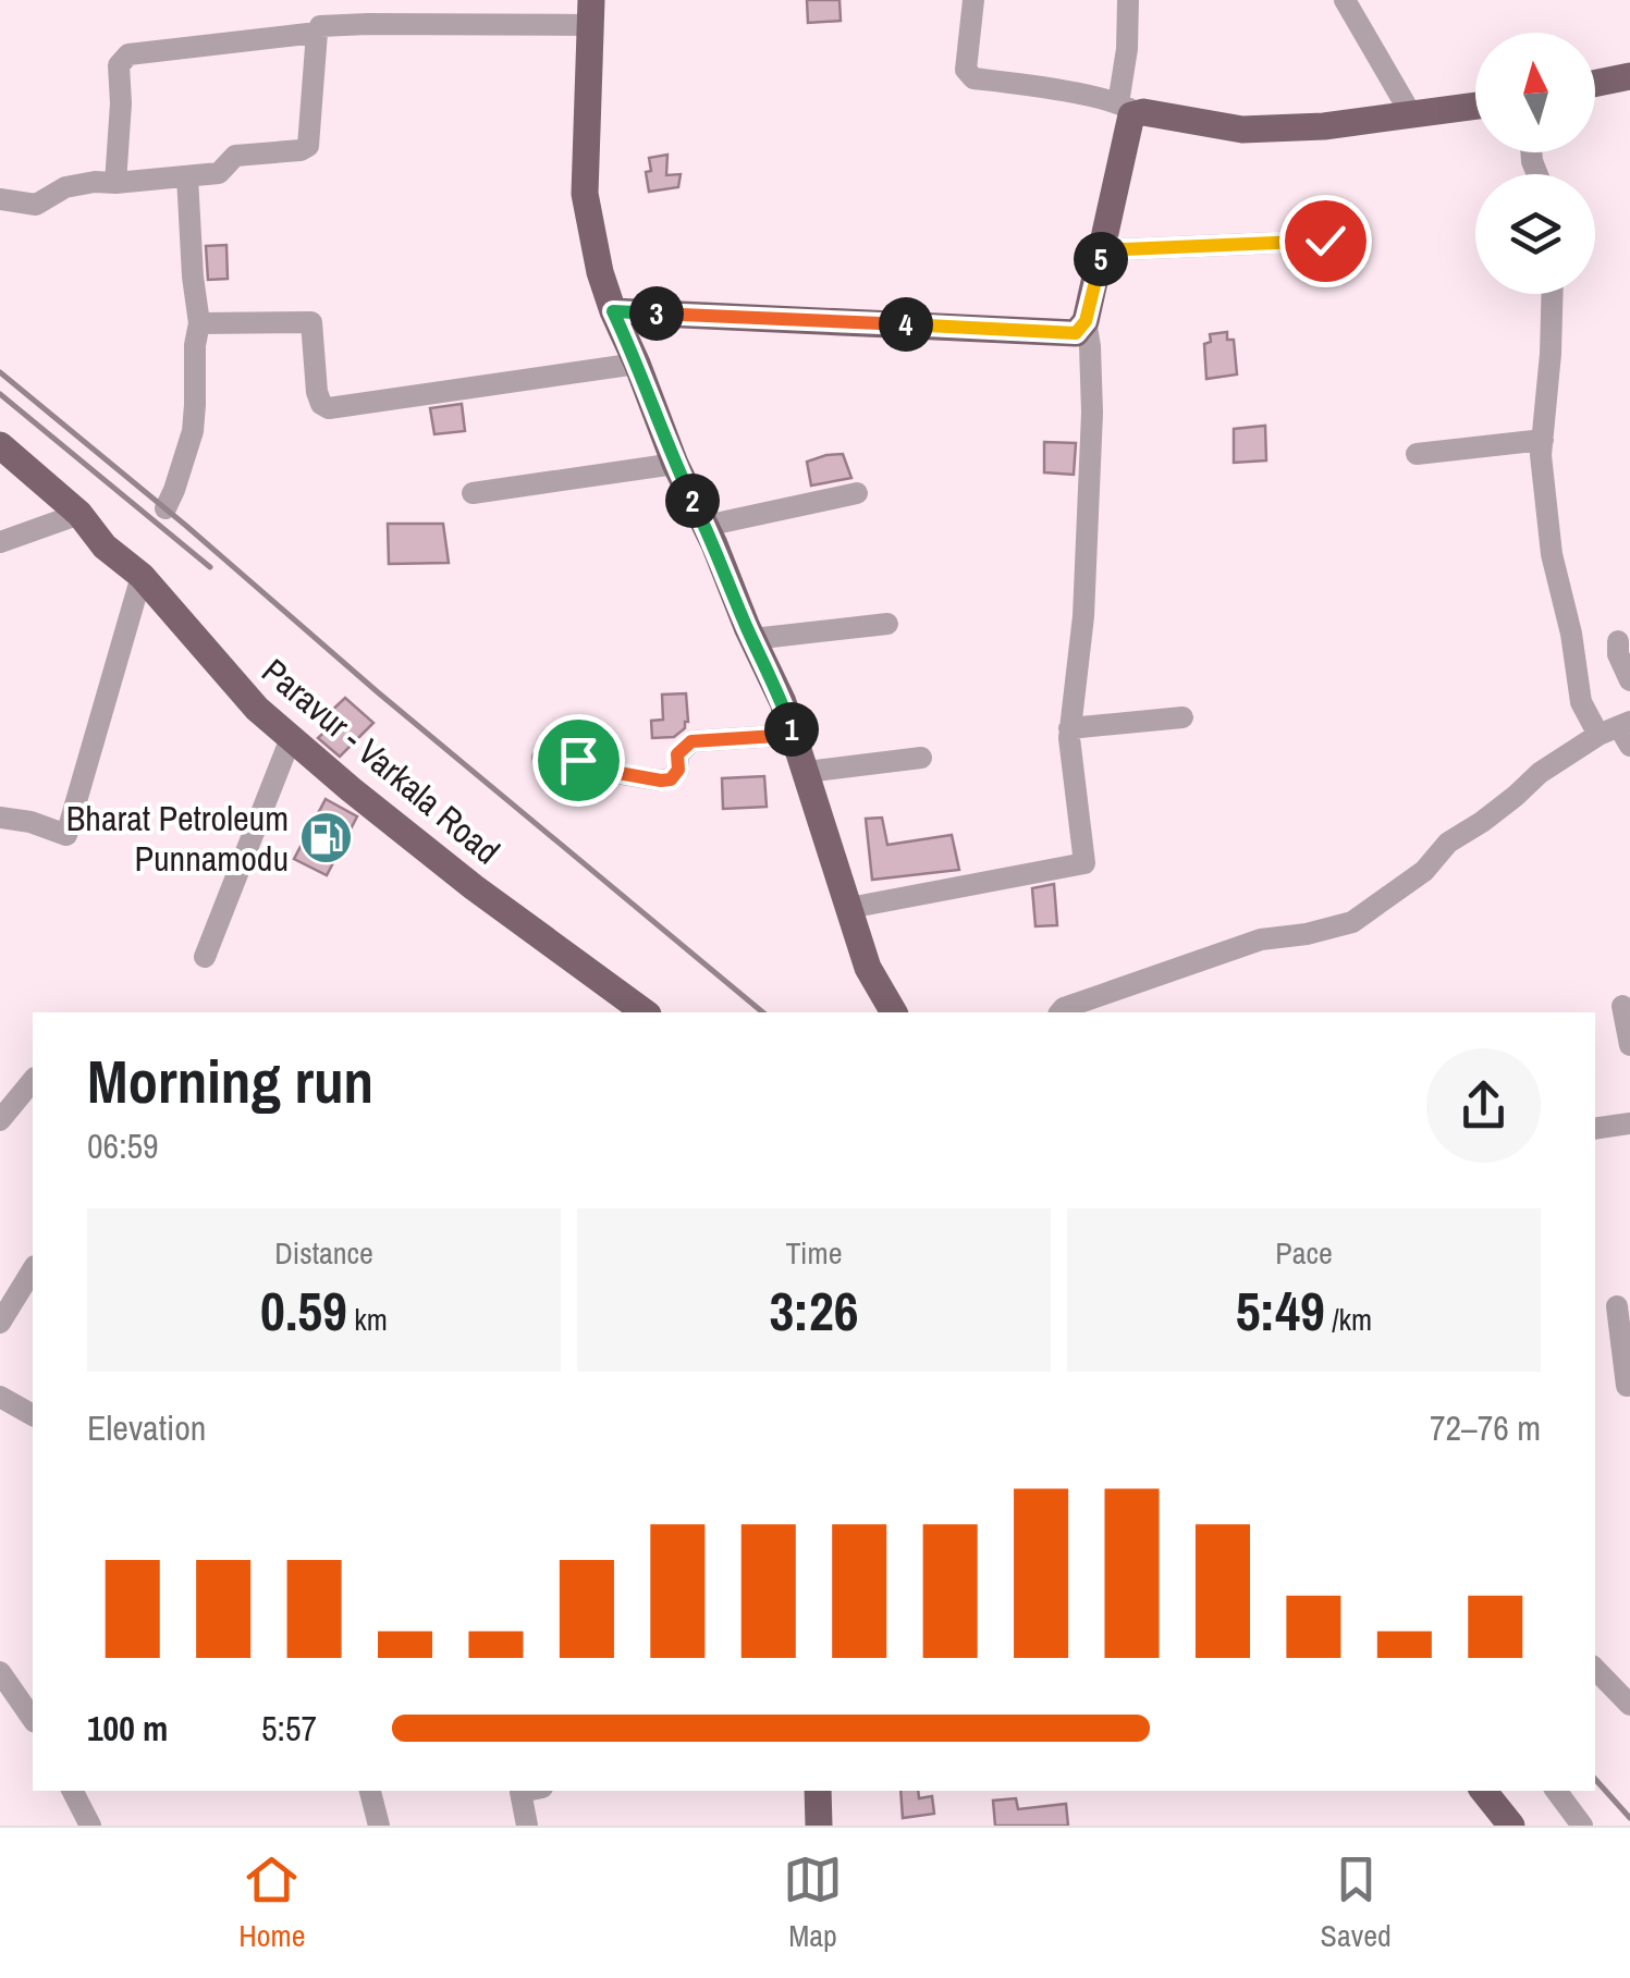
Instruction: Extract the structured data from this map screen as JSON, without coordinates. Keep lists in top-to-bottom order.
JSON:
{
  "streets": {
    "main road": ["Paravur - Varkala Road"]
  },
  "places": {
    "fuel station": ["Bharat Petroleum Punnamodu"]
  },
  "north": "top",
  "page": {
    "pins": [
      "5",
      "3",
      "4",
      "2",
      "1"
    ],
    "heading": ["Morning run", "06:59"],
    "stats": [
      ["Distance", "0.59 km"],
      ["Time", "3:26"],
      ["Pace", "5:49 /km"]
    ],
    "chart": ["Elevation", "72–76 m"],
    "list": [
      {
        "name": "100 m",
        "note": "5:57"
      }
    ],
    "tabs": ["Home", "Map", "Saved"]
  }
}
